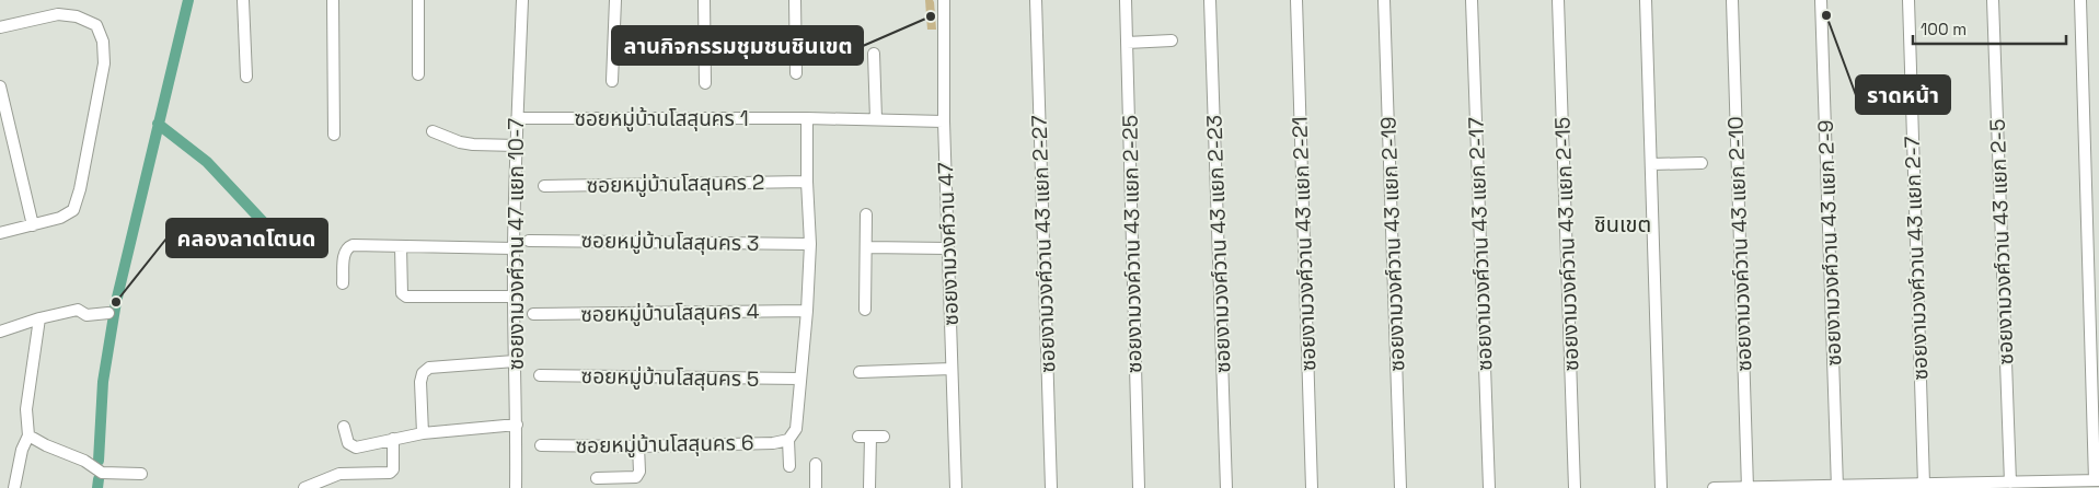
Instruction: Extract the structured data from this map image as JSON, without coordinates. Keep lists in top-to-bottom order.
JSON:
{
  "streets": {
    "street": [
      "ซอยหมู่บ้านโสสุนคร 1",
      "ซอยหมู่บ้านโสสุนคร 2",
      "ซอยหมู่บ้านโสสุนคร 3",
      "ซอยงามวงศ์วาน 43 แยก 2-5",
      "ซอยงามวงศ์วาน 43 แยก 2-9",
      "ซอยงามวงศ์วาน 47 แยก 10-7",
      "ซอยงามวงศ์วาน 47",
      "ซอยงามวงศ์วาน 43 แยก 2-27",
      "ซอยงามวงค์วาน 43 แยก 2-25",
      "ซอยงามวงศ์วาน 43 แยก 2-23",
      "ซอยงามวงศ์วาน 43 แยก 2-21",
      "ซอยงามวงศ์วาน 43 แยก 2-19",
      "ซอยงามวงศ์วาน 43 แยก 2-17",
      "ซอยงามวงค์วาน 43 แยก 2-15",
      "ซอยงามวงค์วาน 43 แยก 2-10",
      "ซอยงามวงศ์วาน 43 แยก 2-7",
      "ซอยหมู่บ้านโสสุนคร 4",
      "ซอยหมู่บ้านโสสุนคร 5",
      "ซอยหมู่บ้านโสสุนคร 6"
    ]
  },
  "crossings": [
    ["ซอยหมู่บ้านโสสุนคร 1", "ซอยงามวงศ์วาน 47 แยก 10-7"],
    ["ซอยหมู่บ้านโสสุนคร 1", "ซอยงามวงศ์วาน 47"]
  ],
  "districts": ["ชินเขต"],
  "places": ["ราดหน้า", "ลานกิจกรรมชุมชนชินเขต", "คลองลาดโตนด"],
  "scale_bar": "100 m"
}
